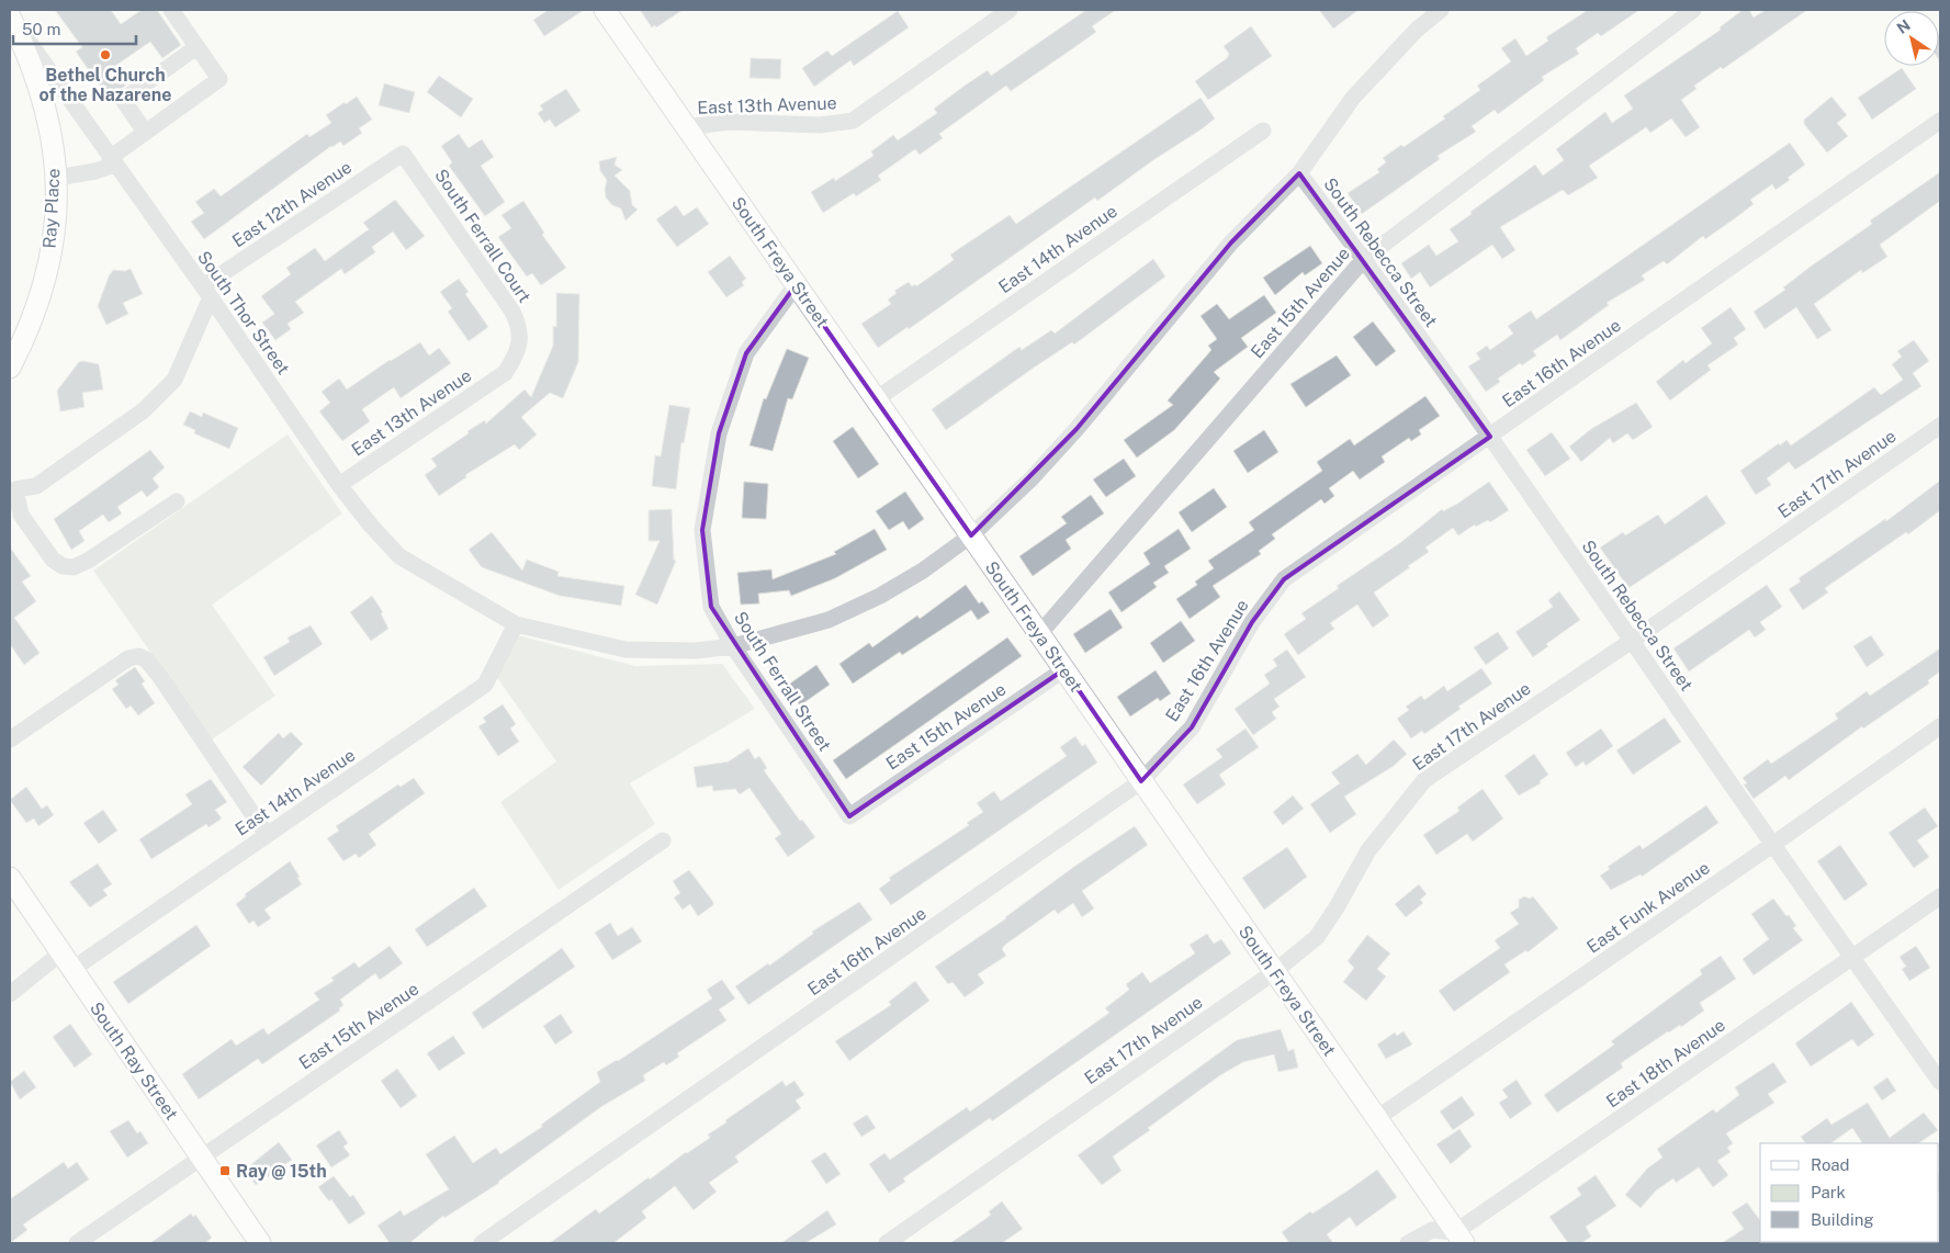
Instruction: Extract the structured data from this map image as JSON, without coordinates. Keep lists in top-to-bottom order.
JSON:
{
  "streets": {
    "main road": ["Ray Place", "South Freya Street", "South Ray Street"],
    "street": [
      "East 13th Avenue",
      "East 12th Avenue",
      "South Ferrall Court",
      "East 14th Avenue",
      "South Rebecca Street",
      "East 15th Avenue",
      "South Thor Street",
      "East 16th Avenue",
      "East 17th Avenue",
      "South Ferrall Street",
      "East Funk Avenue",
      "East 18th Avenue"
    ]
  },
  "crossings": [
    ["East 13th Avenue", "South Ferrall Court"],
    ["East 13th Avenue", "South Freya Street"],
    ["East 13th Avenue", "South Thor Street"],
    ["East 12th Avenue", "South Ferrall Court"],
    ["East 12th Avenue", "South Thor Street"],
    ["Ray Place", "South Thor Street"],
    ["East 14th Avenue", "South Freya Street"],
    ["East 14th Avenue", "South Thor Street"],
    ["East 14th Avenue", "South Ray Street"],
    ["South Rebecca Street", "East 15th Avenue"],
    ["South Rebecca Street", "South Thor Street"],
    ["South Rebecca Street", "East 16th Avenue"],
    ["South Rebecca Street", "East 17th Avenue"],
    ["South Rebecca Street", "East Funk Avenue"],
    ["South Rebecca Street", "East 18th Avenue"],
    ["South Freya Street", "East 15th Avenue"],
    ["South Freya Street", "South Thor Street"],
    ["South Freya Street", "East 16th Avenue"],
    ["South Freya Street", "East 17th Avenue"],
    ["South Freya Street", "South Ferrall Street"],
    ["South Freya Street", "East Funk Avenue"],
    ["South Freya Street", "East 18th Avenue"],
    ["East 15th Avenue", "South Ferrall Street"],
    ["East 15th Avenue", "South Ray Street"],
    ["South Thor Street", "South Ferrall Street"]
  ],
  "places": {
    "other": ["Bethel Church of the Nazarene"],
    "transit": ["Ray @ 15th"]
  },
  "legend": ["Road", "Park", "Building"],
  "scale_bar": "50 m",
  "north": "top left"
}
